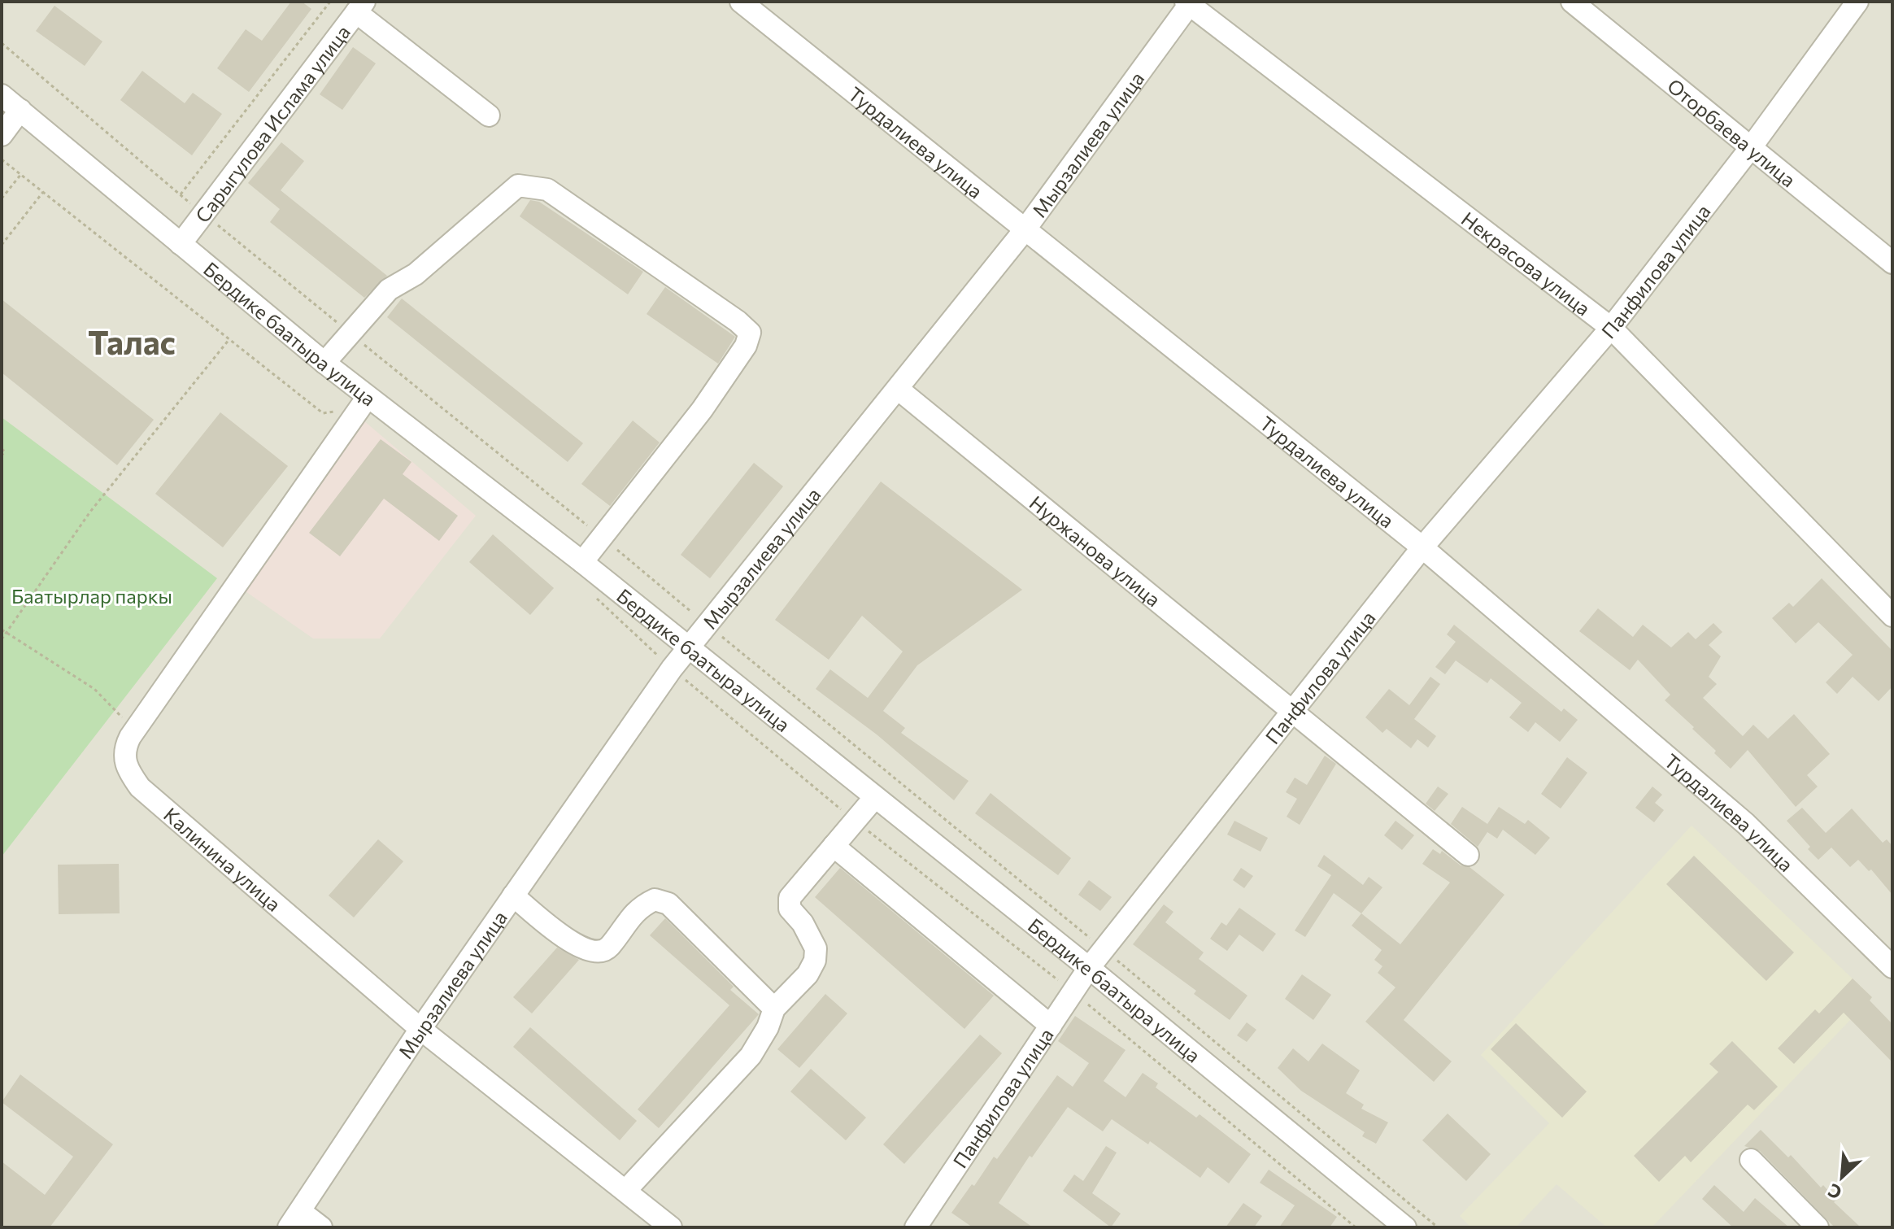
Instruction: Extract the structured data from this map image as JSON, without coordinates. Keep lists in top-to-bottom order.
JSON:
{
  "streets": {
    "street": [
      "Сарыгулова Ислама улица",
      "Оторбаева улица",
      "Турдалиева улица",
      "Мырзалиева улица",
      "Некрасова улица",
      "Панфилова улица",
      "Бердике баатыра улица",
      "Нуржанова улица",
      "Калинина улица"
    ]
  },
  "crossings": [
    ["Сарыгулова Ислама улица", "Бердике баатыра улица"],
    ["Оторбаева улица", "Панфилова улица"],
    ["Турдалиева улица", "Мырзалиева улица"],
    ["Турдалиева улица", "Панфилова улица"],
    ["Мырзалиева улица", "Некрасова улица"],
    ["Мырзалиева улица", "Бердике баатыра улица"],
    ["Мырзалиева улица", "Нуржанова улица"],
    ["Мырзалиева улица", "Калинина улица"],
    ["Некрасова улица", "Панфилова улица"],
    ["Панфилова улица", "Бердике баатыра улица"],
    ["Панфилова улица", "Нуржанова улица"],
    ["Бердике баатыра улица", "Калинина улица"]
  ],
  "districts": ["Талас"],
  "parks": ["Баатырлар паркы"],
  "north": "bottom left"
}
